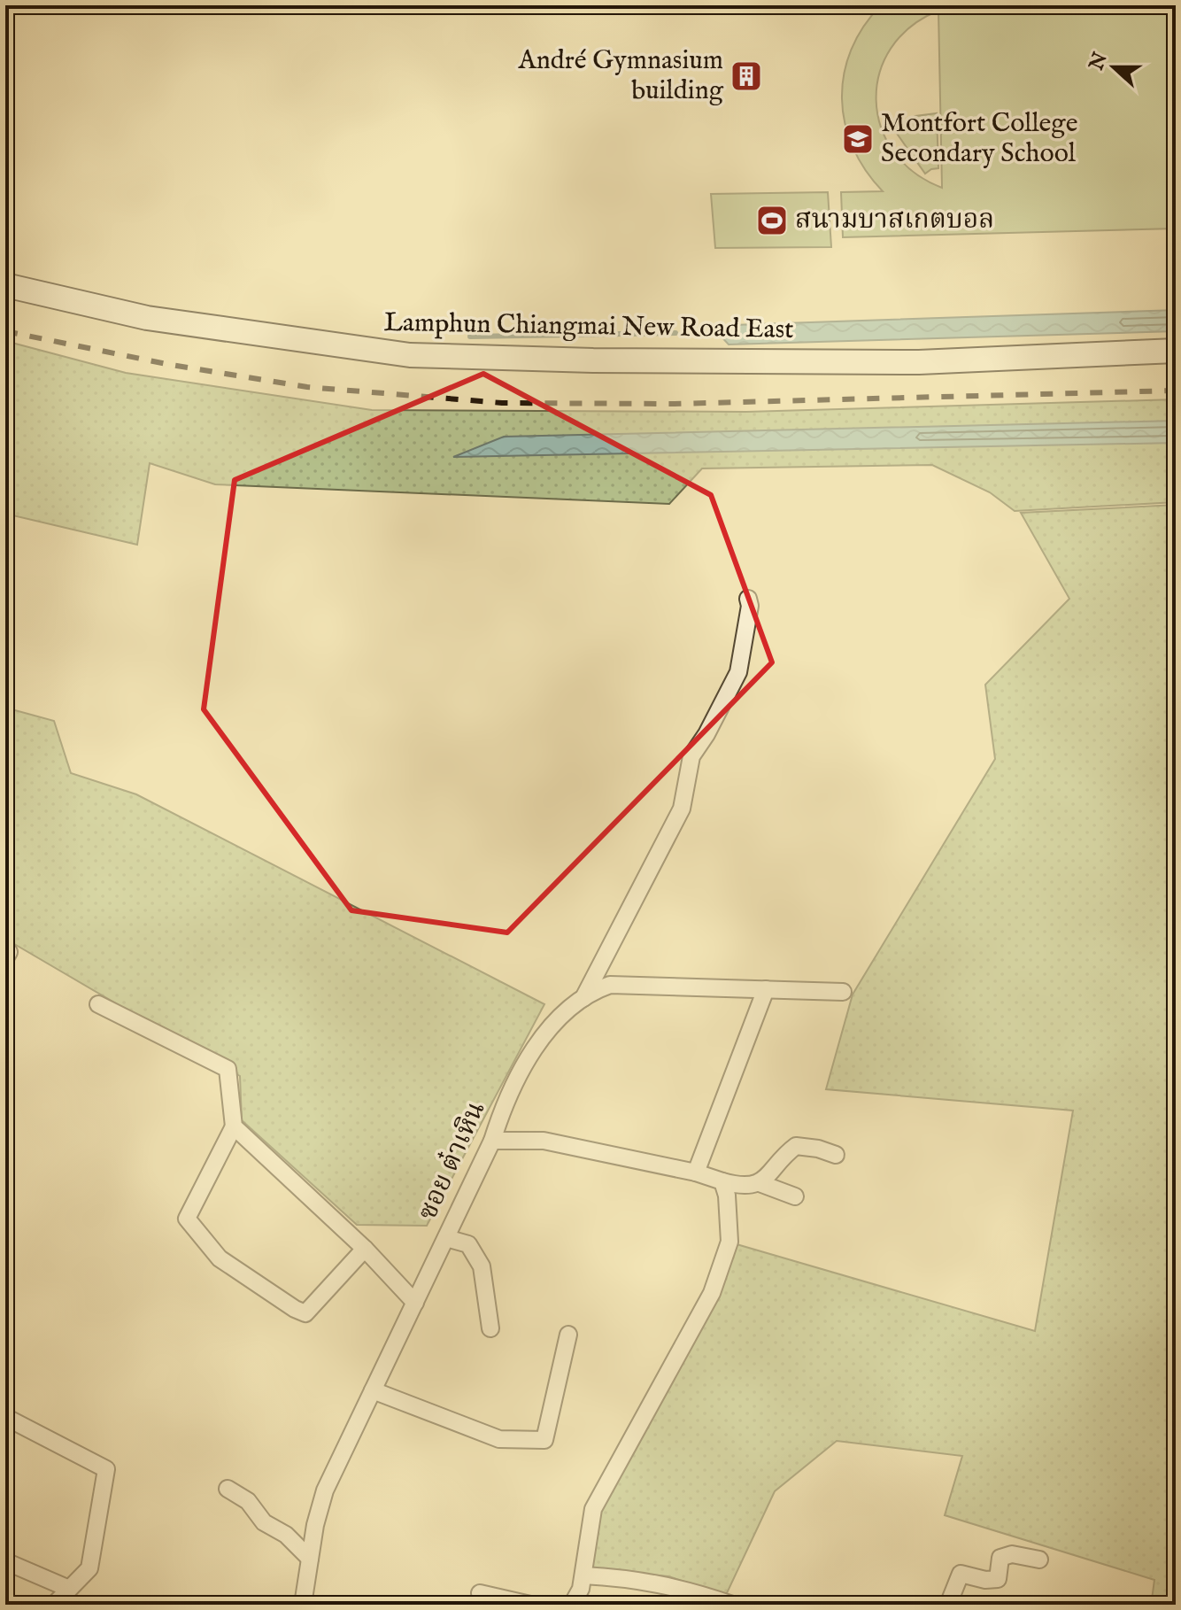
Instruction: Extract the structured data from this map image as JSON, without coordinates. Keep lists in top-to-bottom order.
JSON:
{
  "streets": {
    "main road": ["Lamphun Chiangmai New Road East"],
    "street": ["ซอย ต๋าเหิน"]
  },
  "places": {
    "building": ["André Gymnasium building"],
    "school or university": ["Montfort College Secondary School"],
    "sports": ["สนามบาสเกตบอล"]
  },
  "north": "left"
}
